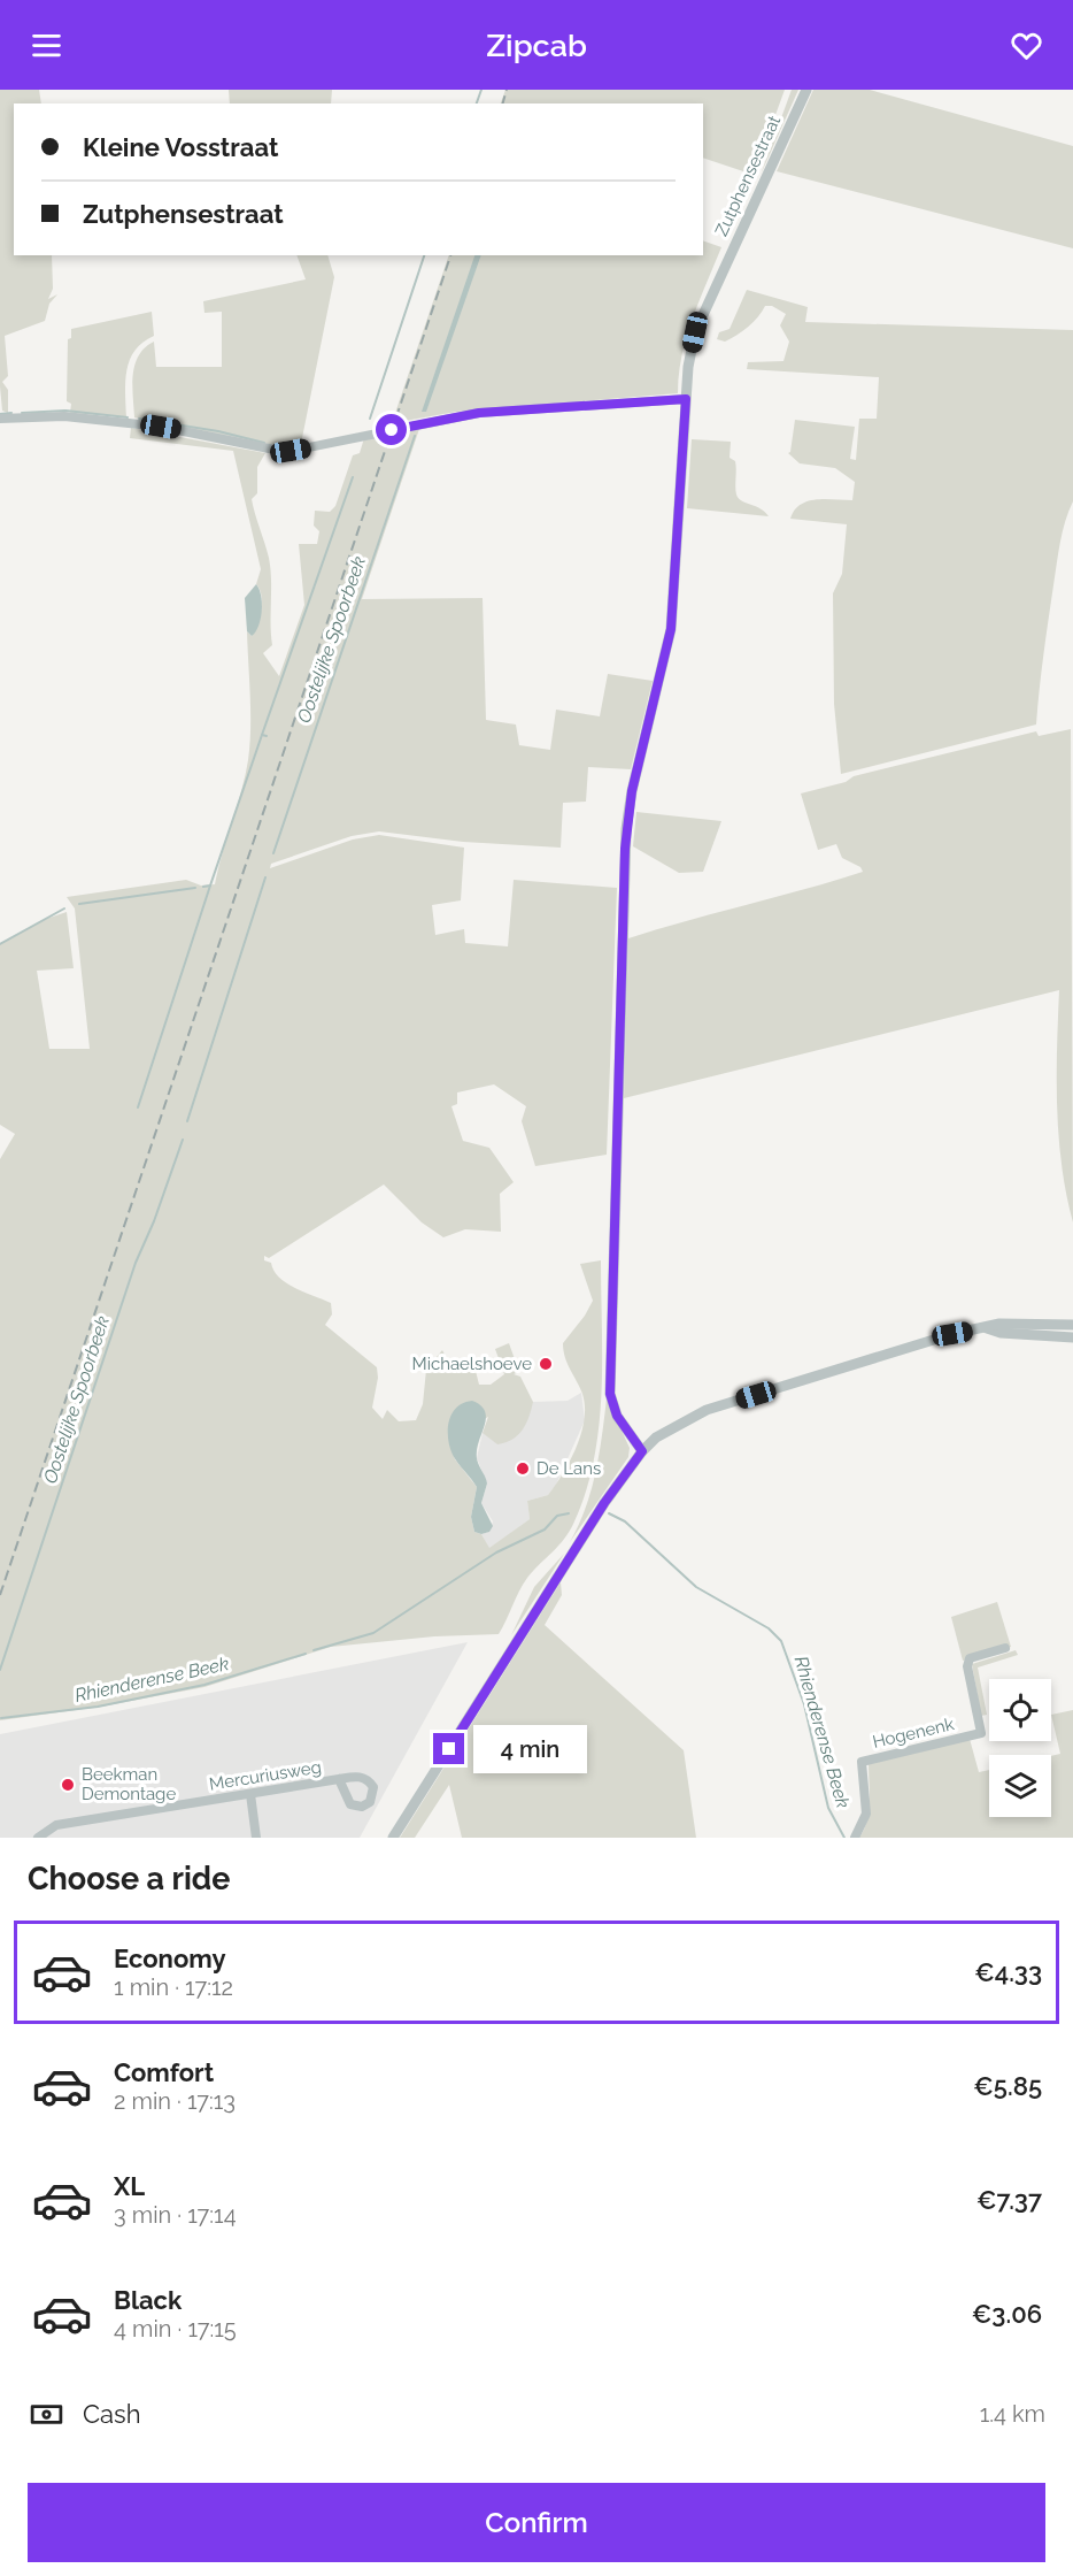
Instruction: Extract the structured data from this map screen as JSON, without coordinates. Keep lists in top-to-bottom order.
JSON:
{
  "streets": {
    "street": ["Zutphensestraat", "Hogenenk", "Mercuriusweg"]
  },
  "water": ["Oostelijke Spoorbeek", "Rhienderense Beek"],
  "places": ["Michaelshoeve", "De Lans", "Beekman Demontage"],
  "page": {
    "header": "Zipcab",
    "banner": ["Kleine Vosstraat", "Zutphensestraat"],
    "bubble": "4 min",
    "heading": "Choose a ride",
    "list": [
      {
        "name": "Economy",
        "note": "1 min · 17:12",
        "value": "€4.33"
      },
      {
        "name": "Comfort",
        "note": "2 min · 17:13",
        "value": "€5.85"
      },
      {
        "name": "XL",
        "note": "3 min · 17:14",
        "value": "€7.37"
      },
      {
        "name": "Black",
        "note": "4 min · 17:15",
        "value": "€3.06"
      }
    ],
    "pay": ["Cash", "1.4 km"],
    "buttons": "Confirm"
  }
}
